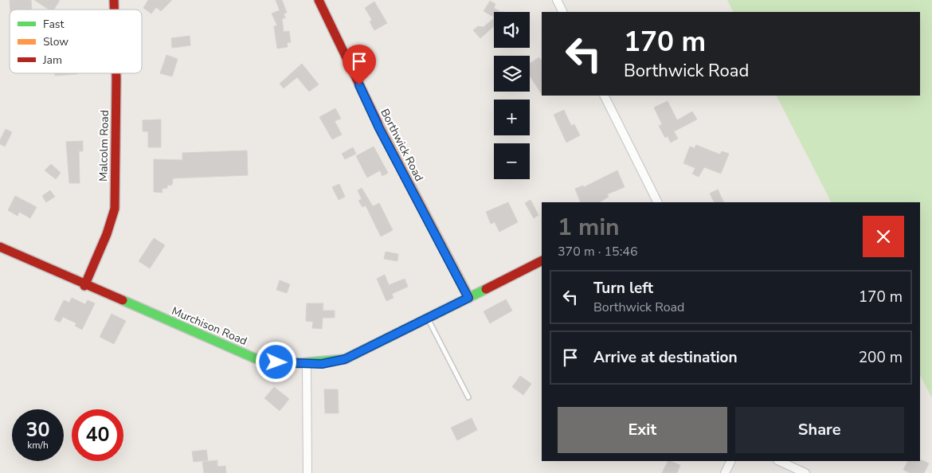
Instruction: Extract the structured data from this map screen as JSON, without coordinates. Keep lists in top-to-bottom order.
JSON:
{
  "streets": {
    "street": ["Borthwick Road", "Malcolm Road", "Murchison Road"]
  },
  "crossings": [
    ["Borthwick Road", "Murchison Road"],
    ["Malcolm Road", "Murchison Road"]
  ],
  "legend": ["Fast", "Slow", "Jam"],
  "page": {
    "map_buttons": ["+", "−"],
    "turn": ["170 m", "Borthwick Road"],
    "heading": ["1 min", "370 m · 15:46"],
    "list": [
      {
        "name": "Turn left",
        "note": "Borthwick Road",
        "value": "170 m"
      },
      {
        "name": "Arrive at destination",
        "value": "200 m"
      }
    ],
    "buttons": ["Exit", "Share"],
    "speed": "30 km/h",
    "limit": "40"
  }
}
